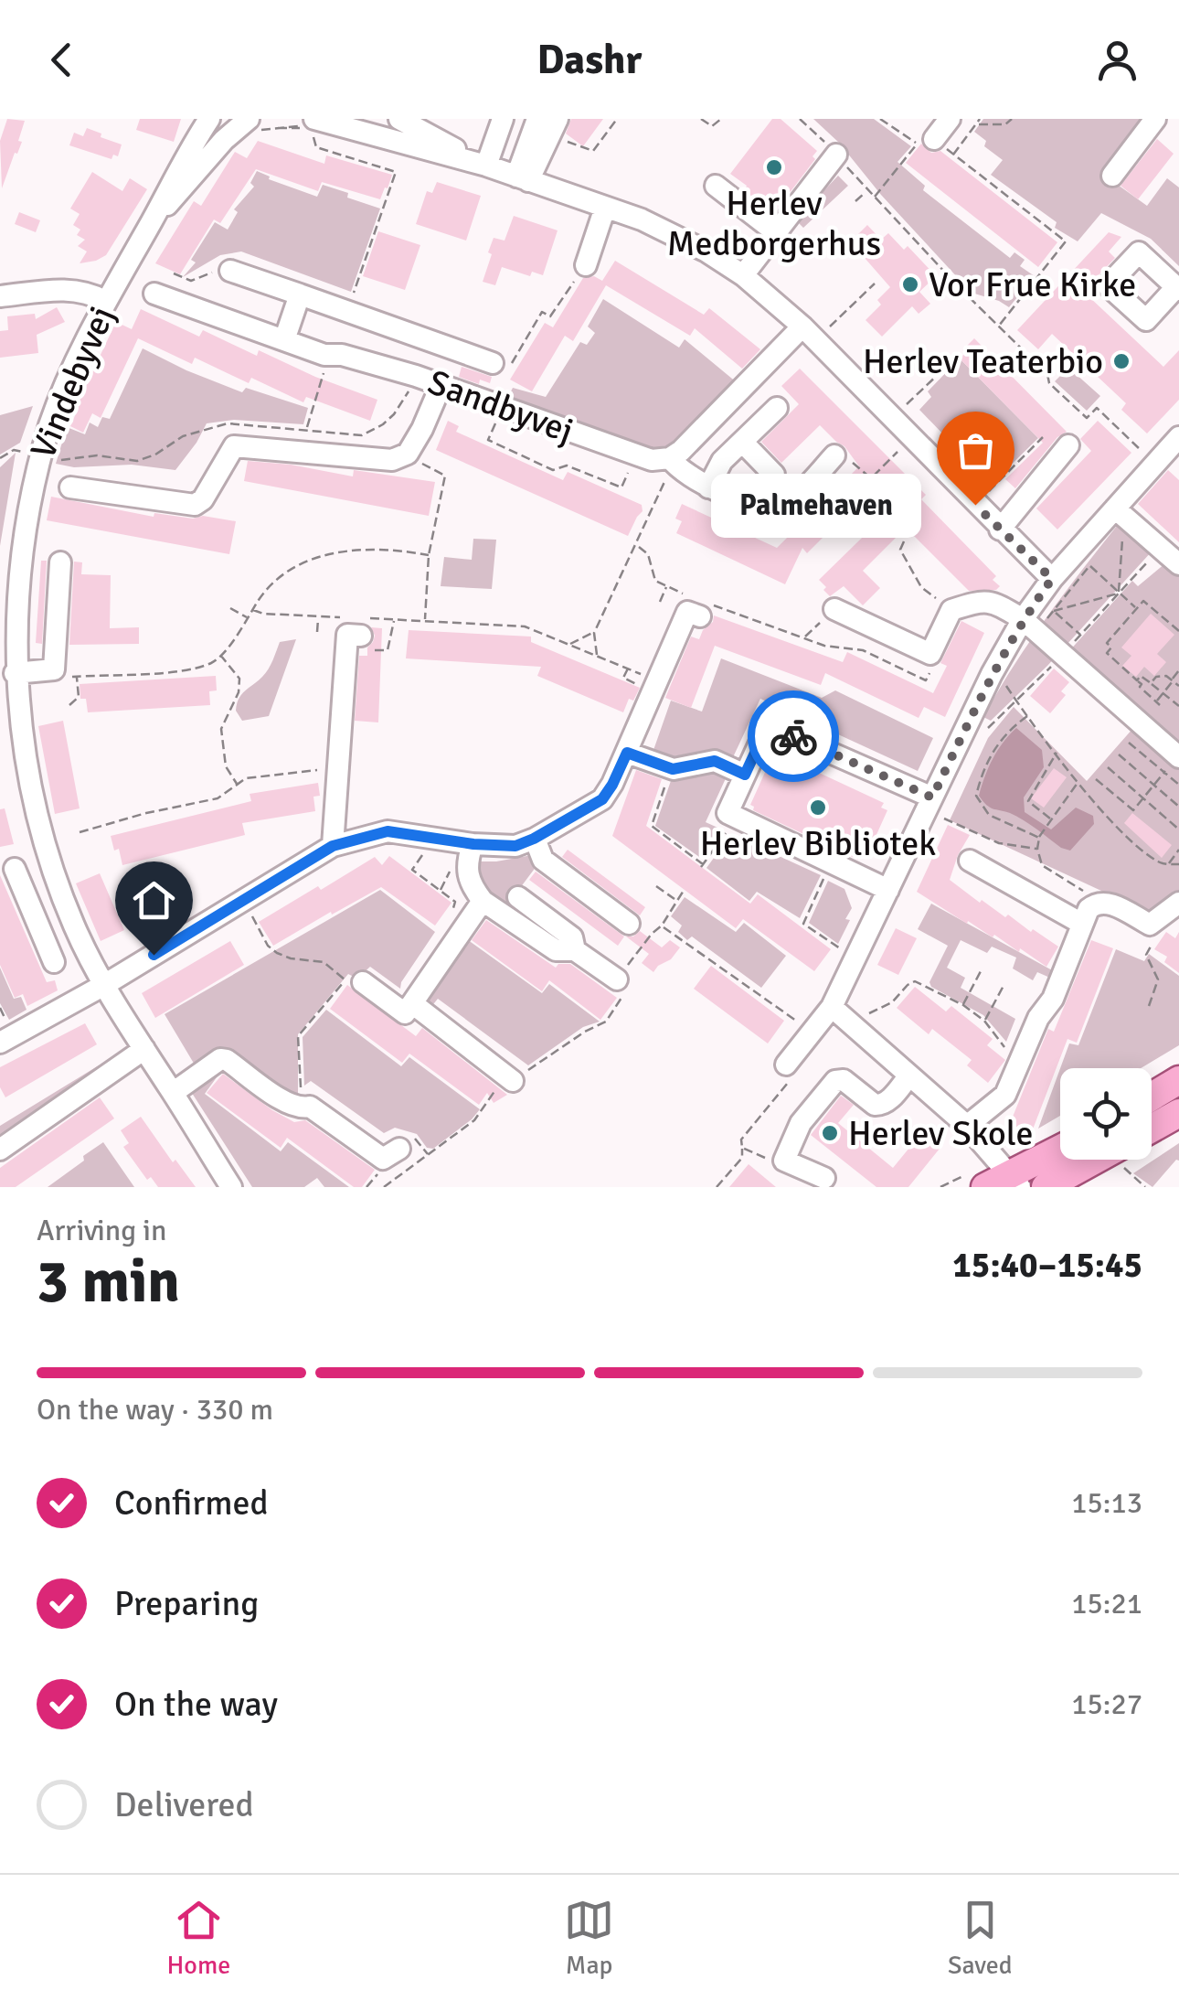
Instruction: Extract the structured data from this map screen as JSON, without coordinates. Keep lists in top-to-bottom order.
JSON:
{
  "streets": {
    "street": ["Vindebyvej", "Sandbyvej"]
  },
  "places": [
    "Herlev Medborgerhus",
    "Vor Frue Kirke",
    "Herlev Teaterbio",
    "Palmehaven",
    "Herlev Bibliotek",
    "Herlev Skole"
  ],
  "page": {
    "header": "Dashr",
    "bubble": "Palmehaven",
    "heading": ["3 min", "Arriving in", "15:40–15:45"],
    "bar": "On the way · 330 m",
    "list": [
      ["Confirmed", "15:13"],
      ["Preparing", "15:21"],
      ["On the way", "15:27"],
      "Delivered"
    ],
    "tabs": ["Home", "Map", "Saved"]
  }
}
